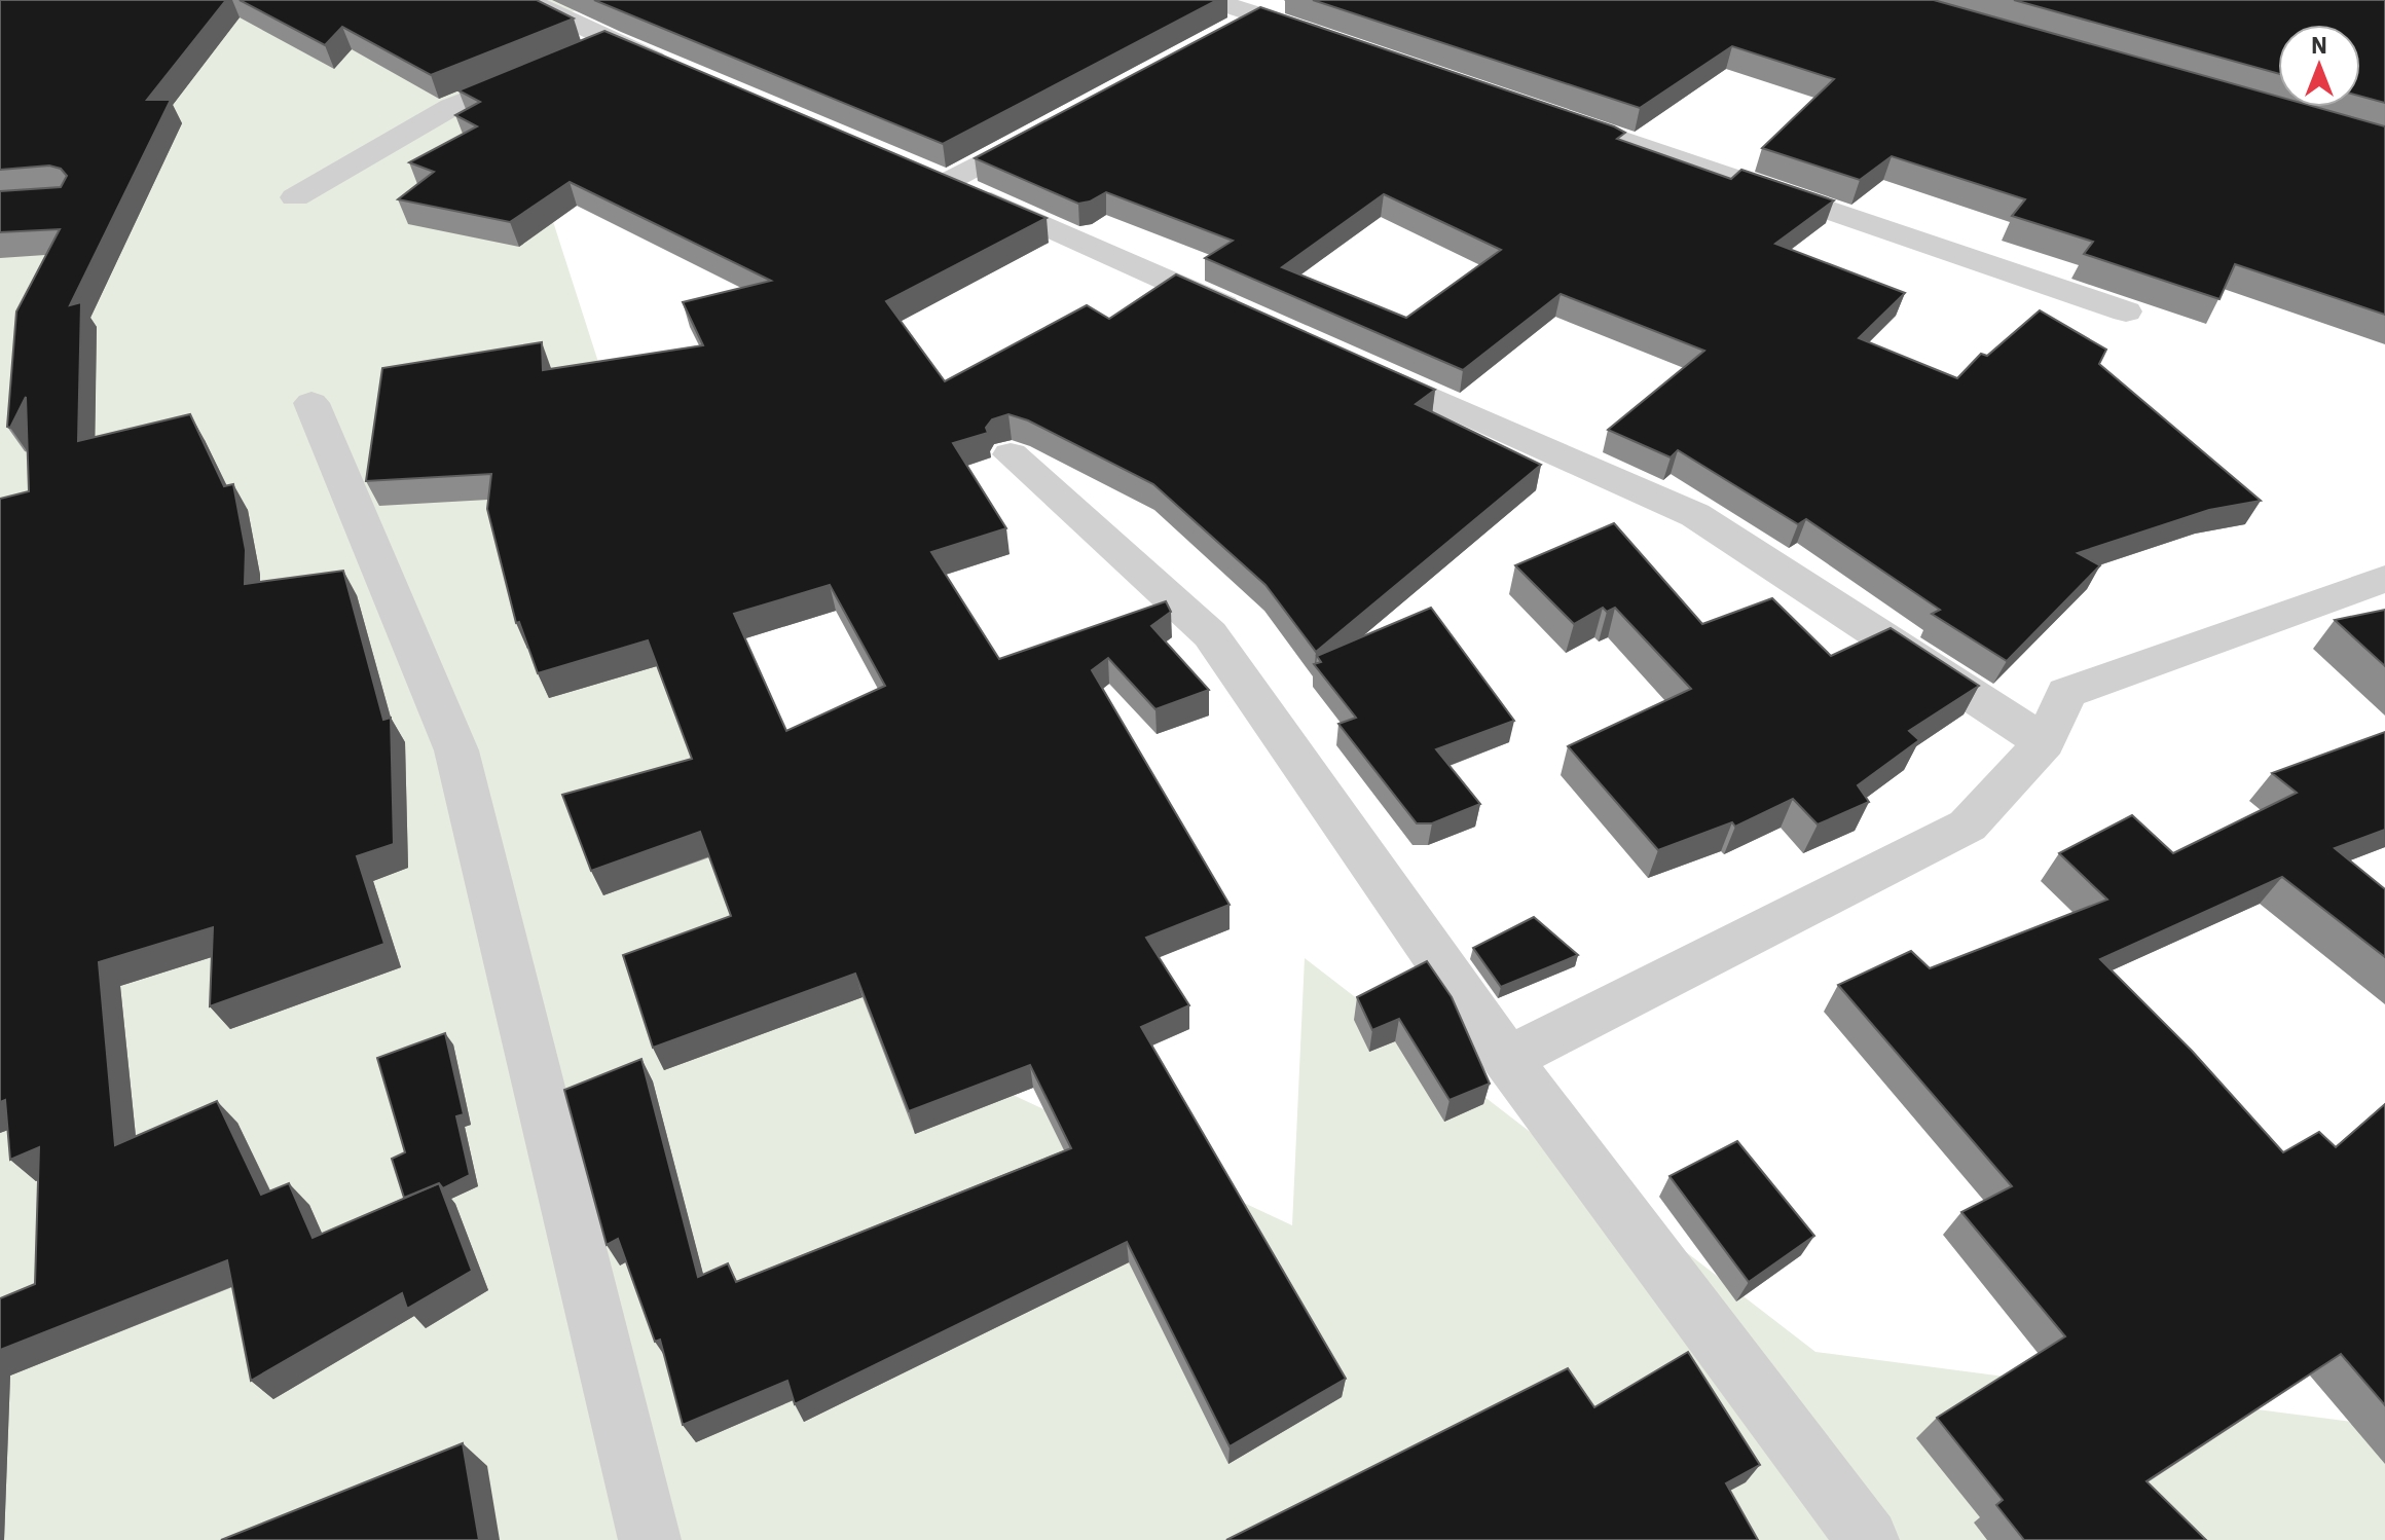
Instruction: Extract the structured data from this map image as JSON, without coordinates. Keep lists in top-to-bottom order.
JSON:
{
  "north": "top"
}
